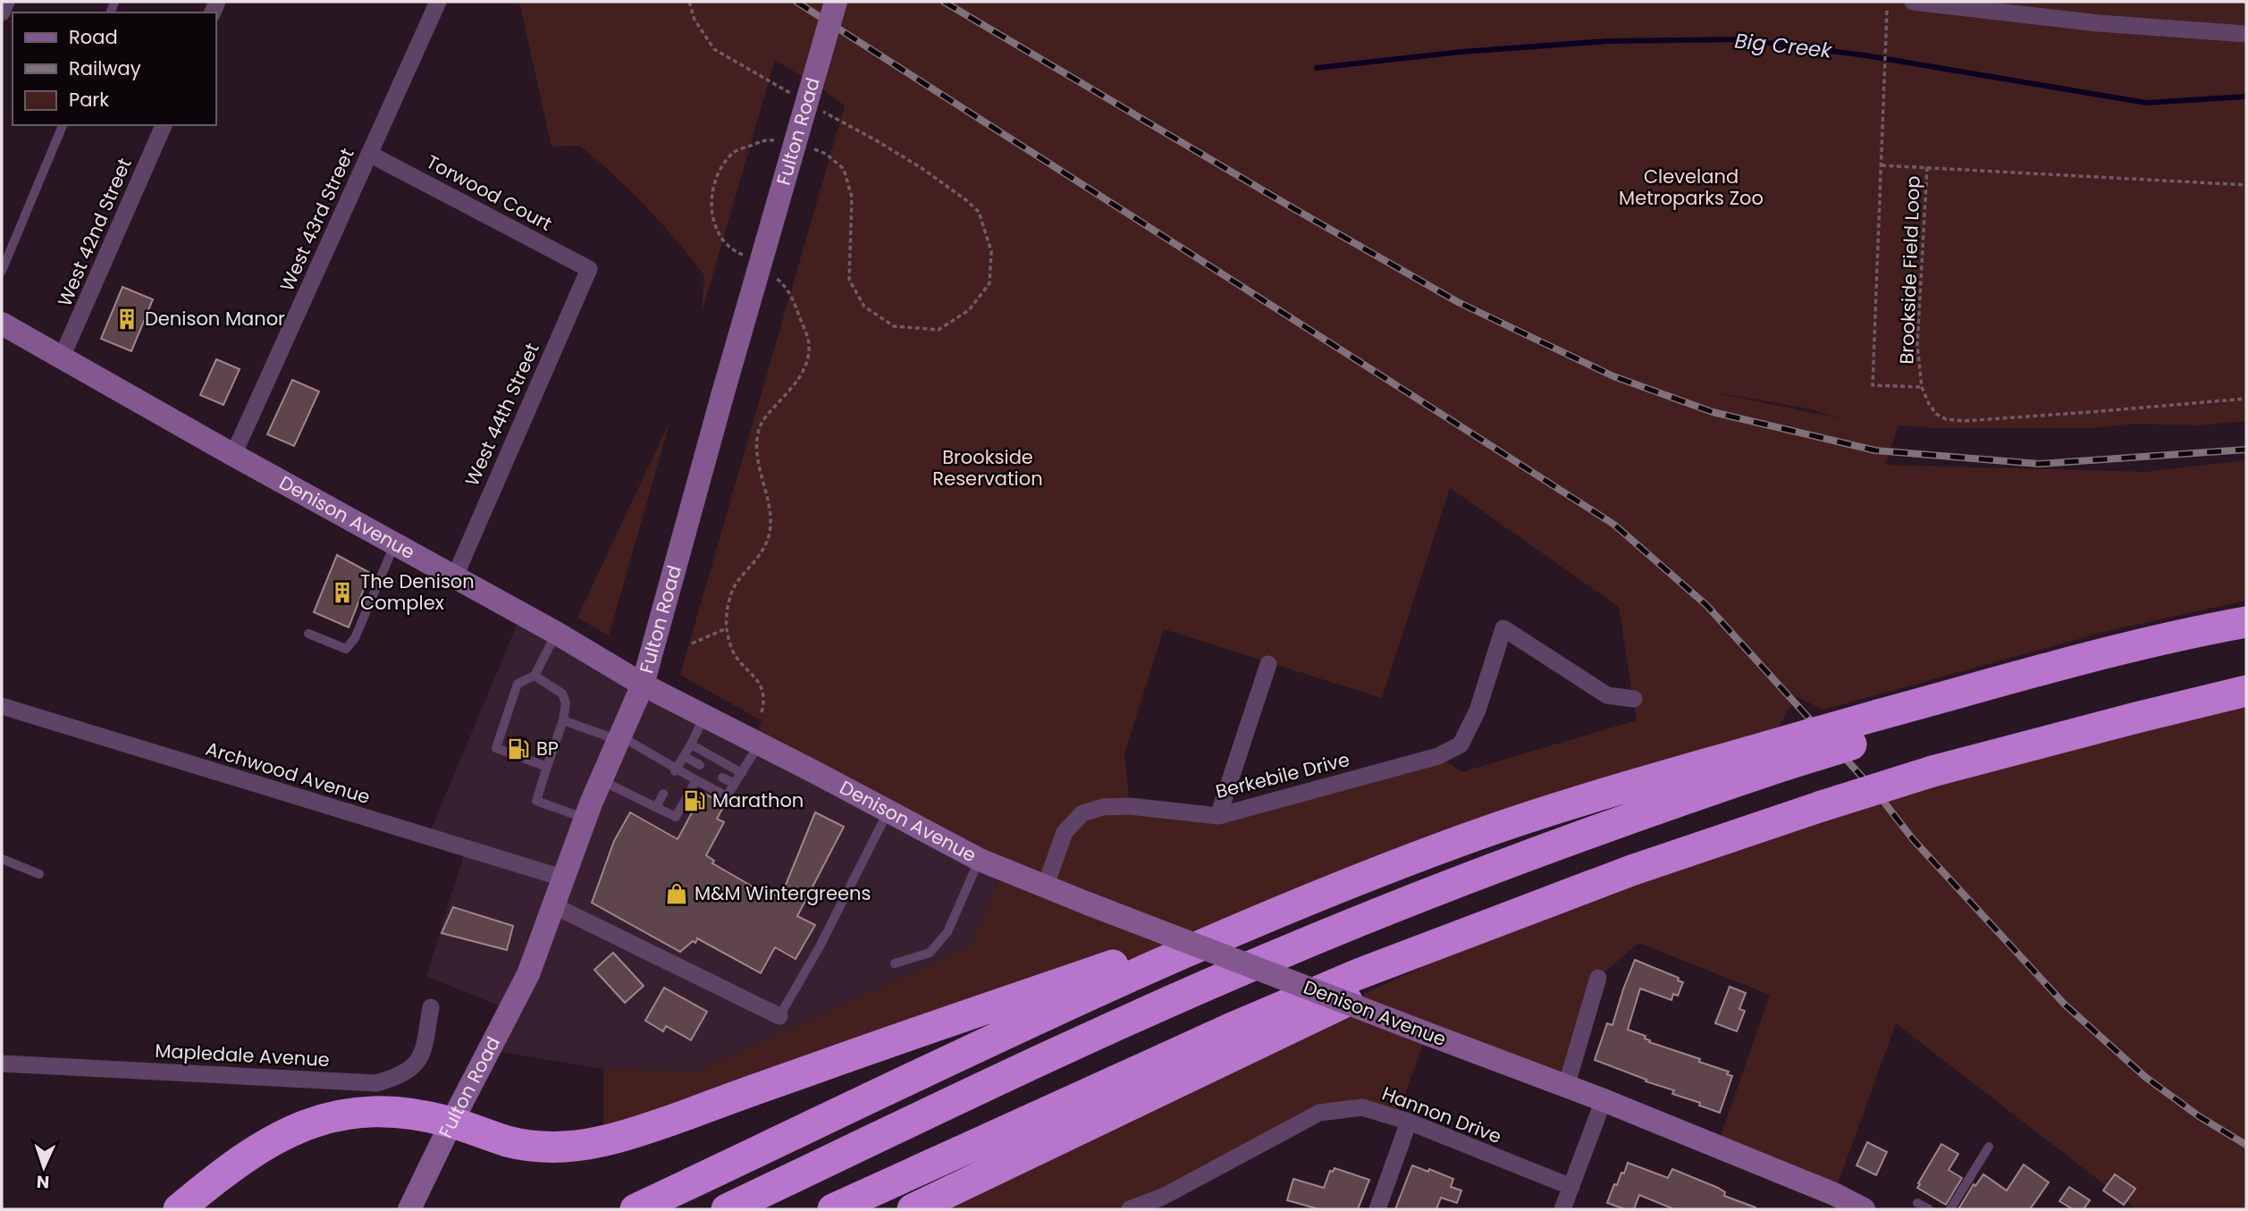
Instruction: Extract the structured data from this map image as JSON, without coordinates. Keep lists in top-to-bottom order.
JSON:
{
  "streets": {
    "main road": ["Fulton Road", "Denison Avenue"],
    "street": [
      "Torwood Court",
      "West 43rd Street",
      "West 42nd Street",
      "West 44th Street",
      "Archwood Avenue",
      "Berkebile Drive",
      "Mapledale Avenue",
      "Hannon Drive"
    ],
    "path": ["Brookside Field Loop"]
  },
  "crossings": [
    ["Fulton Road", "Denison Avenue"],
    ["Fulton Road", "Archwood Avenue"],
    ["Torwood Court", "West 43rd Street"],
    ["Torwood Court", "West 44th Street"],
    ["West 43rd Street", "Denison Avenue"],
    ["West 42nd Street", "Denison Avenue"],
    ["West 44th Street", "Denison Avenue"],
    ["Denison Avenue", "Berkebile Drive"]
  ],
  "water": ["Big Creek"],
  "parks": ["Cleveland Metroparks Zoo", "Brookside Reservation"],
  "places": {
    "building": ["Denison Manor", "The Denison Complex"],
    "fuel station": ["BP", "Marathon"],
    "shop": ["M&M Wintergreens"]
  },
  "legend": ["Road", "Railway", "Park"],
  "north": "bottom"
}
